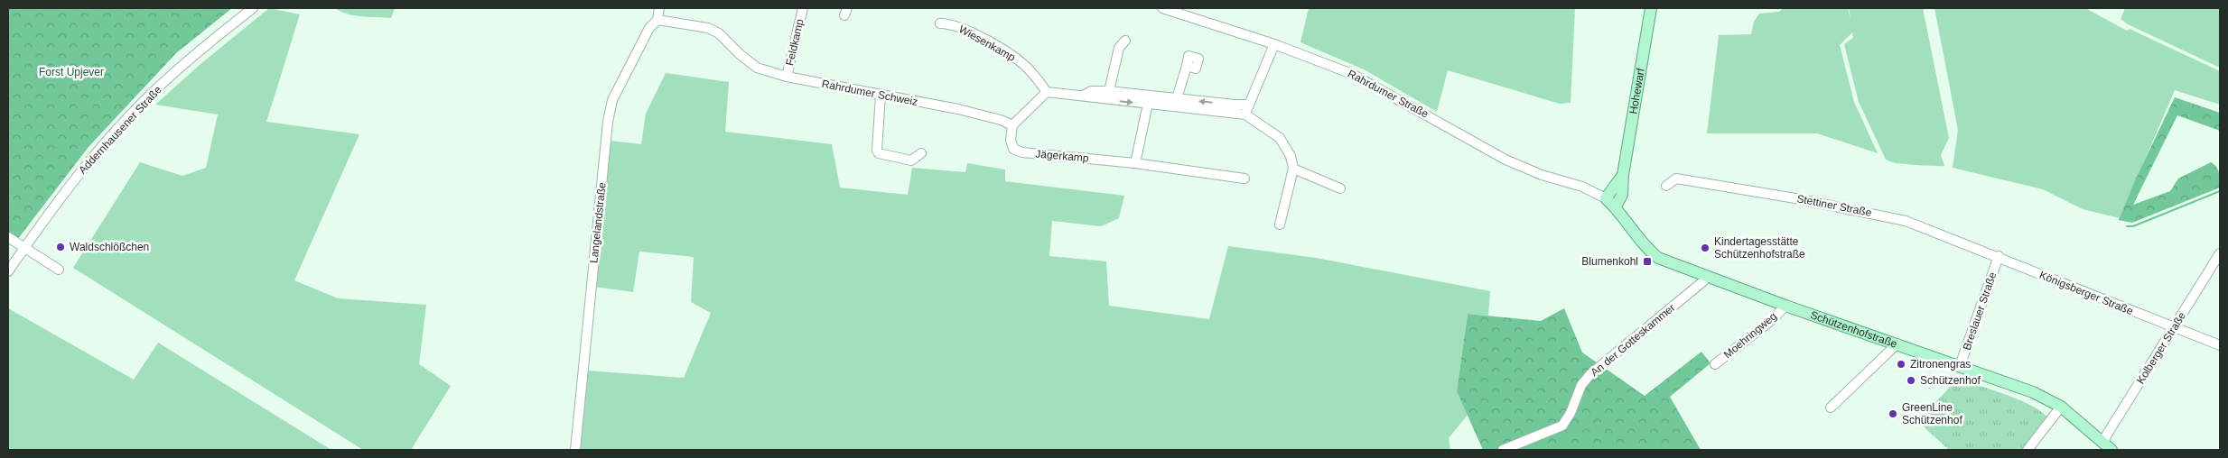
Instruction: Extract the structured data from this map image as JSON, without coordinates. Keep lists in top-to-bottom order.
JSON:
{
  "streets": {
    "main road": ["Hohewarf", "Schützenhofstraße"],
    "street": [
      "Feldkamp",
      "Wiesenkamp",
      "Rahrdumer Schweiz",
      "Rahrdumer Straße",
      "Addernhausener Straße",
      "Jägerkamp",
      "Stettiner Straße",
      "Langelandstraße",
      "Königsberger Straße",
      "Breslauer Straße",
      "Moehringweg",
      "An der Gotteskammer",
      "Kolberger Straße"
    ]
  },
  "crossings": [
    ["Feldkamp", "Rahrdumer Schweiz"],
    ["Hohewarf", "Rahrdumer Straße"],
    ["Hohewarf", "Schützenhofstraße"],
    ["Rahrdumer Schweiz", "Jägerkamp"],
    ["Rahrdumer Schweiz", "Langelandstraße"],
    ["Rahrdumer Straße", "Schützenhofstraße"],
    ["Stettiner Straße", "Königsberger Straße"],
    ["Stettiner Straße", "Breslauer Straße"],
    ["Königsberger Straße", "Breslauer Straße"],
    ["Königsberger Straße", "Kolberger Straße"],
    ["Breslauer Straße", "Schützenhofstraße"],
    ["Schützenhofstraße", "Moehringweg"],
    ["Schützenhofstraße", "An der Gotteskammer"],
    ["Schützenhofstraße", "Kolberger Straße"]
  ],
  "parks": ["Forst Upjever"],
  "places": {
    "other": [
      "Waldschlößchen",
      "Kindertagesstätte Schützenhofstraße",
      "Zitronengras",
      "Schützenhof",
      "GreenLine Schützenhof"
    ],
    "transit": ["Blumenkohl"]
  }
}
